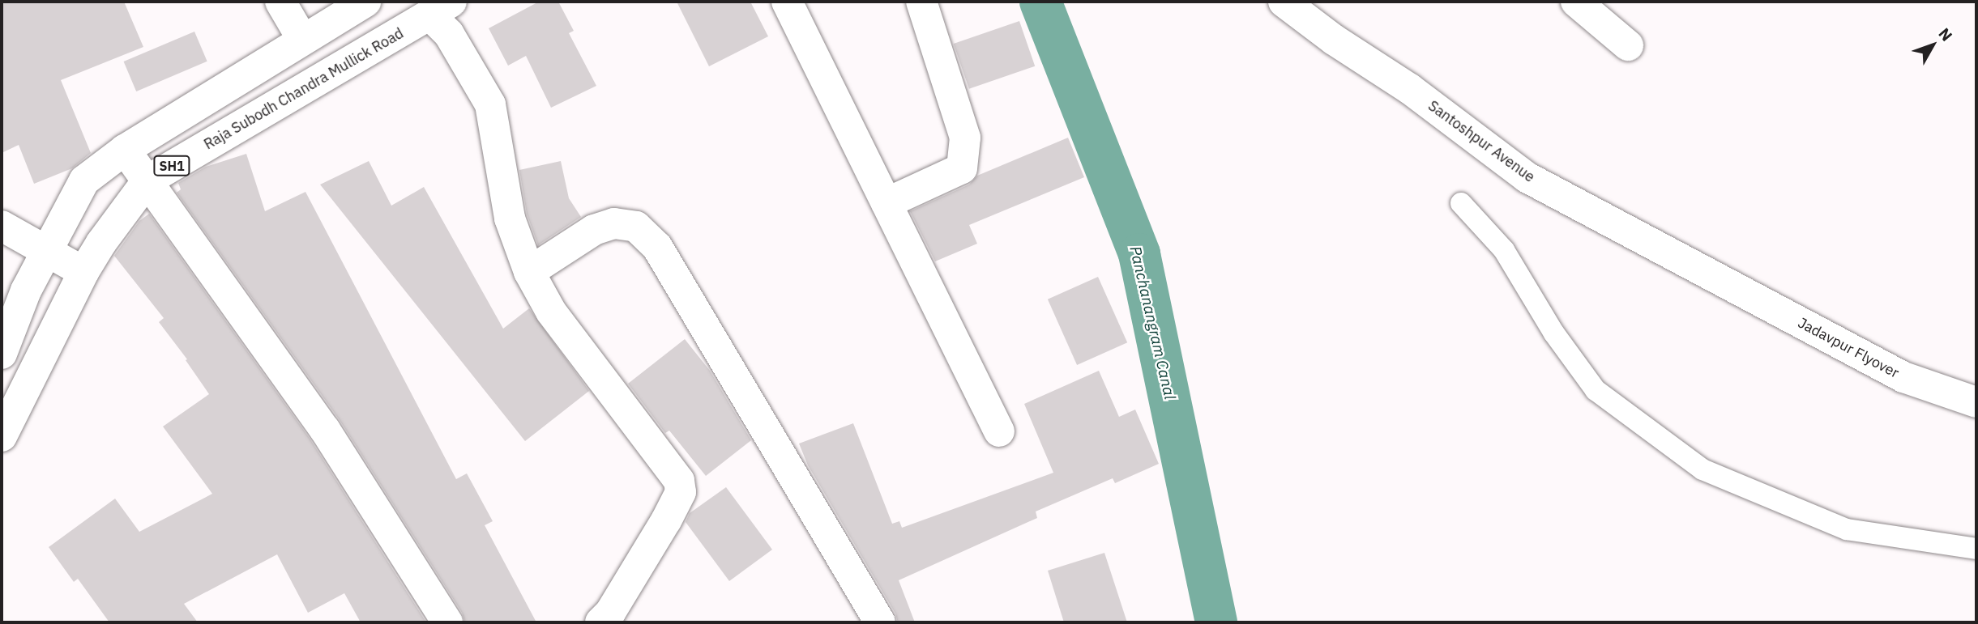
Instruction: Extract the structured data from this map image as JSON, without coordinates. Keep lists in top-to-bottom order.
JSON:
{
  "streets": {
    "street": [
      "Raja Subodh Chandra Mullick Road",
      "Santoshpur Avenue",
      "SH1",
      "Jadavpur Flyover"
    ]
  },
  "crossings": [
    ["Santoshpur Avenue", "Jadavpur Flyover"]
  ],
  "water": ["Panchanangram Canal"],
  "north": "top right"
}
